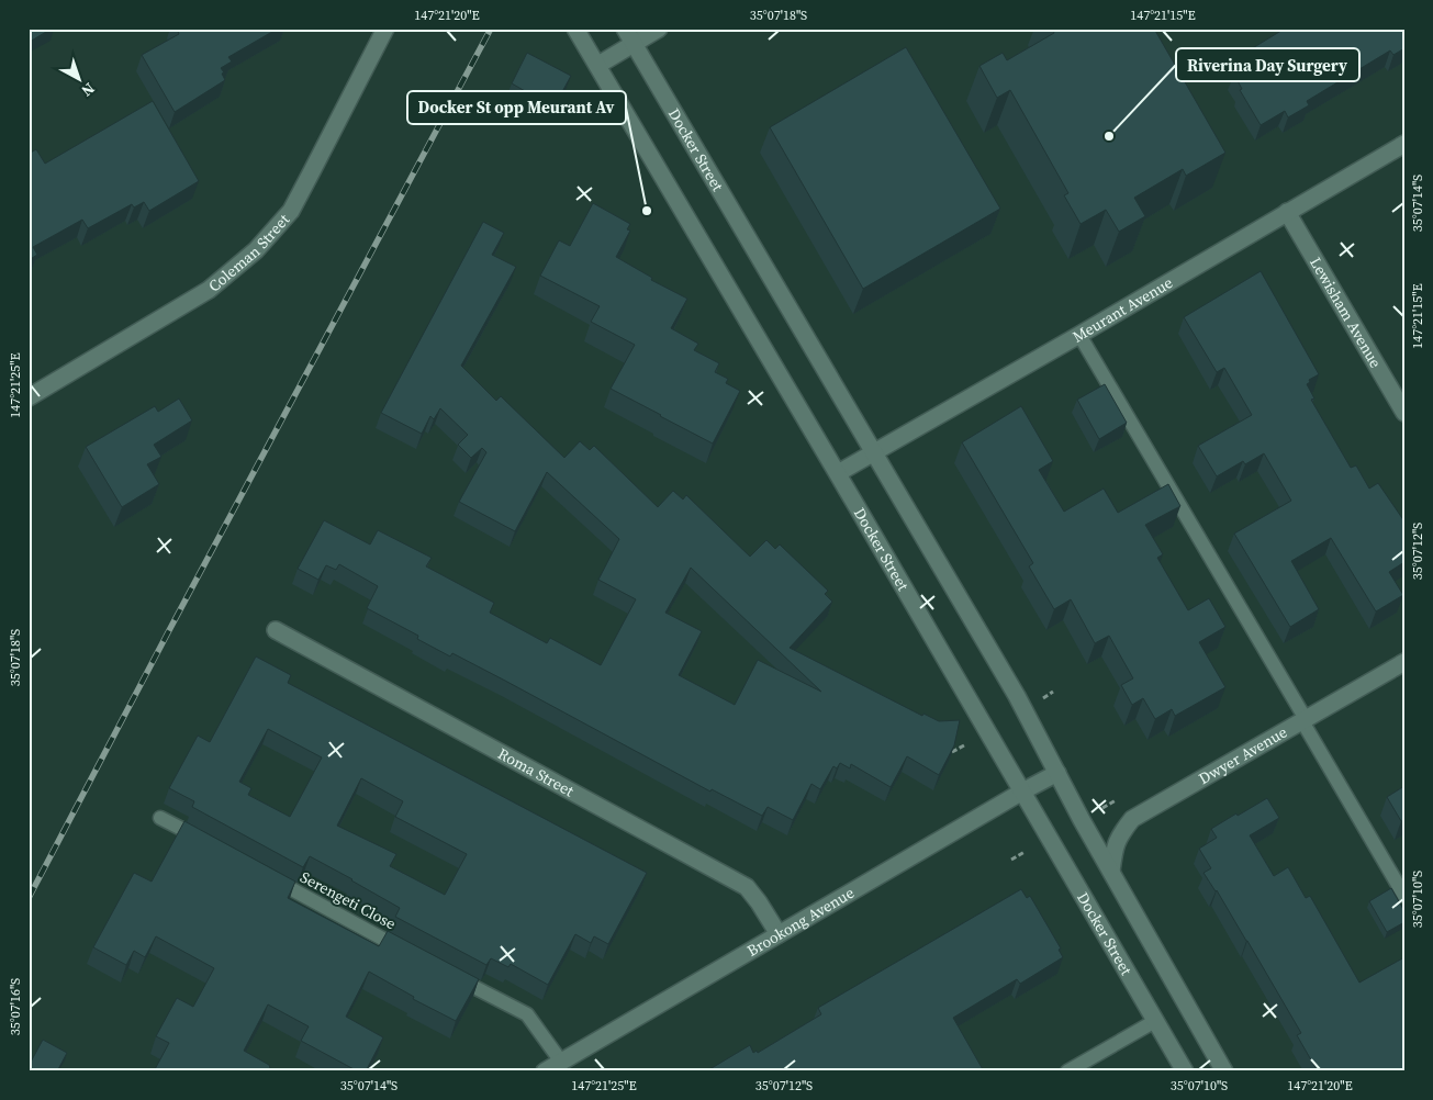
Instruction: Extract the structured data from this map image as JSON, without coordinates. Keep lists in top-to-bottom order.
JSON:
{
  "streets": {
    "street": [
      "Docker Street",
      "Coleman Street",
      "Meurant Avenue",
      "Lewisham Avenue",
      "Dwyer Avenue",
      "Roma Street",
      "Brookong Avenue"
    ],
    "lane": ["Serengeti Close"]
  },
  "crossings": [
    ["Docker Street", "Meurant Avenue"],
    ["Docker Street", "Dwyer Avenue"],
    ["Docker Street", "Brookong Avenue"],
    ["Meurant Avenue", "Lewisham Avenue"],
    ["Roma Street", "Brookong Avenue"]
  ],
  "places": ["Riverina Day Surgery", "Docker St opp Meurant Av"],
  "north": "bottom right",
  "coordinates": [
    "147°21'20\"E",
    "35°07'18\"S",
    "147°21'15\"E",
    "35°07'14\"S",
    "147°21'25\"E",
    "35°07'12\"S",
    "35°07'10\"S",
    "35°07'16\"S"
  ]
}
